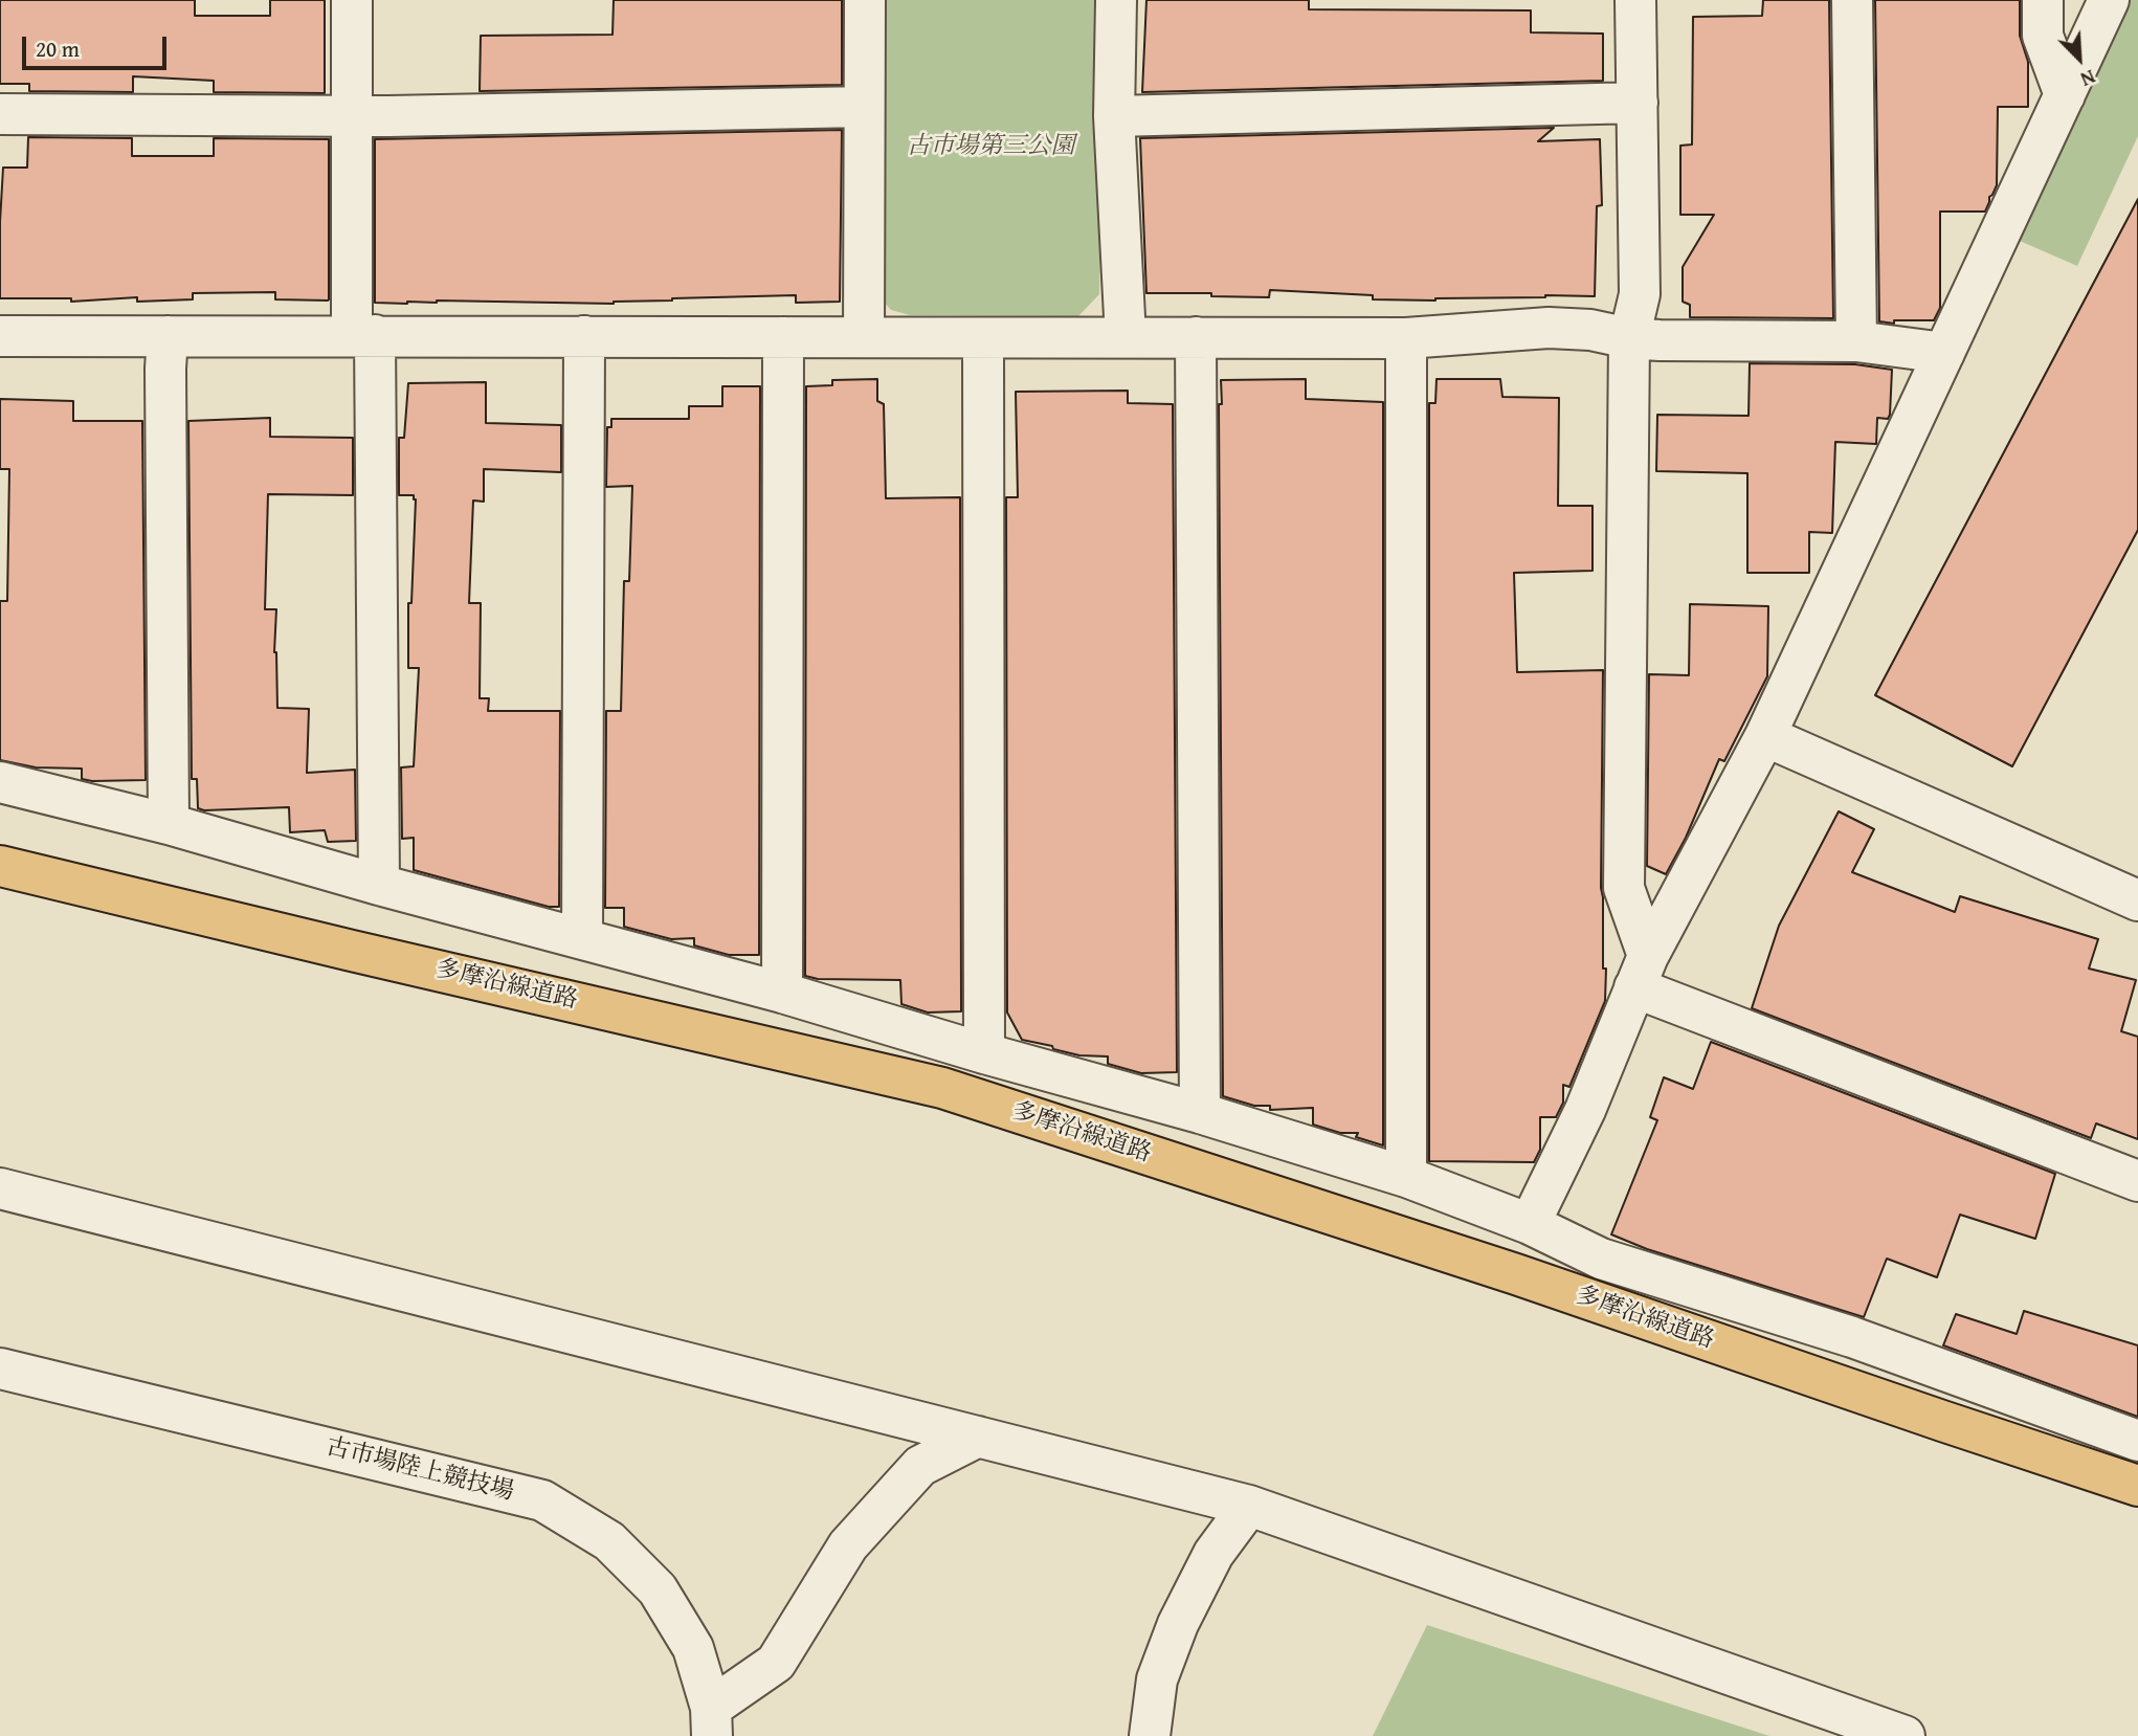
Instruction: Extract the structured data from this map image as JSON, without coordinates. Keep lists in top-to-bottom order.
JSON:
{
  "streets": {
    "main road": ["多摩沿線道路"],
    "street": ["古市場陸上競技場"]
  },
  "parks": ["古市場第三公園"],
  "scale_bar": "20 m",
  "north": "bottom right"
}
